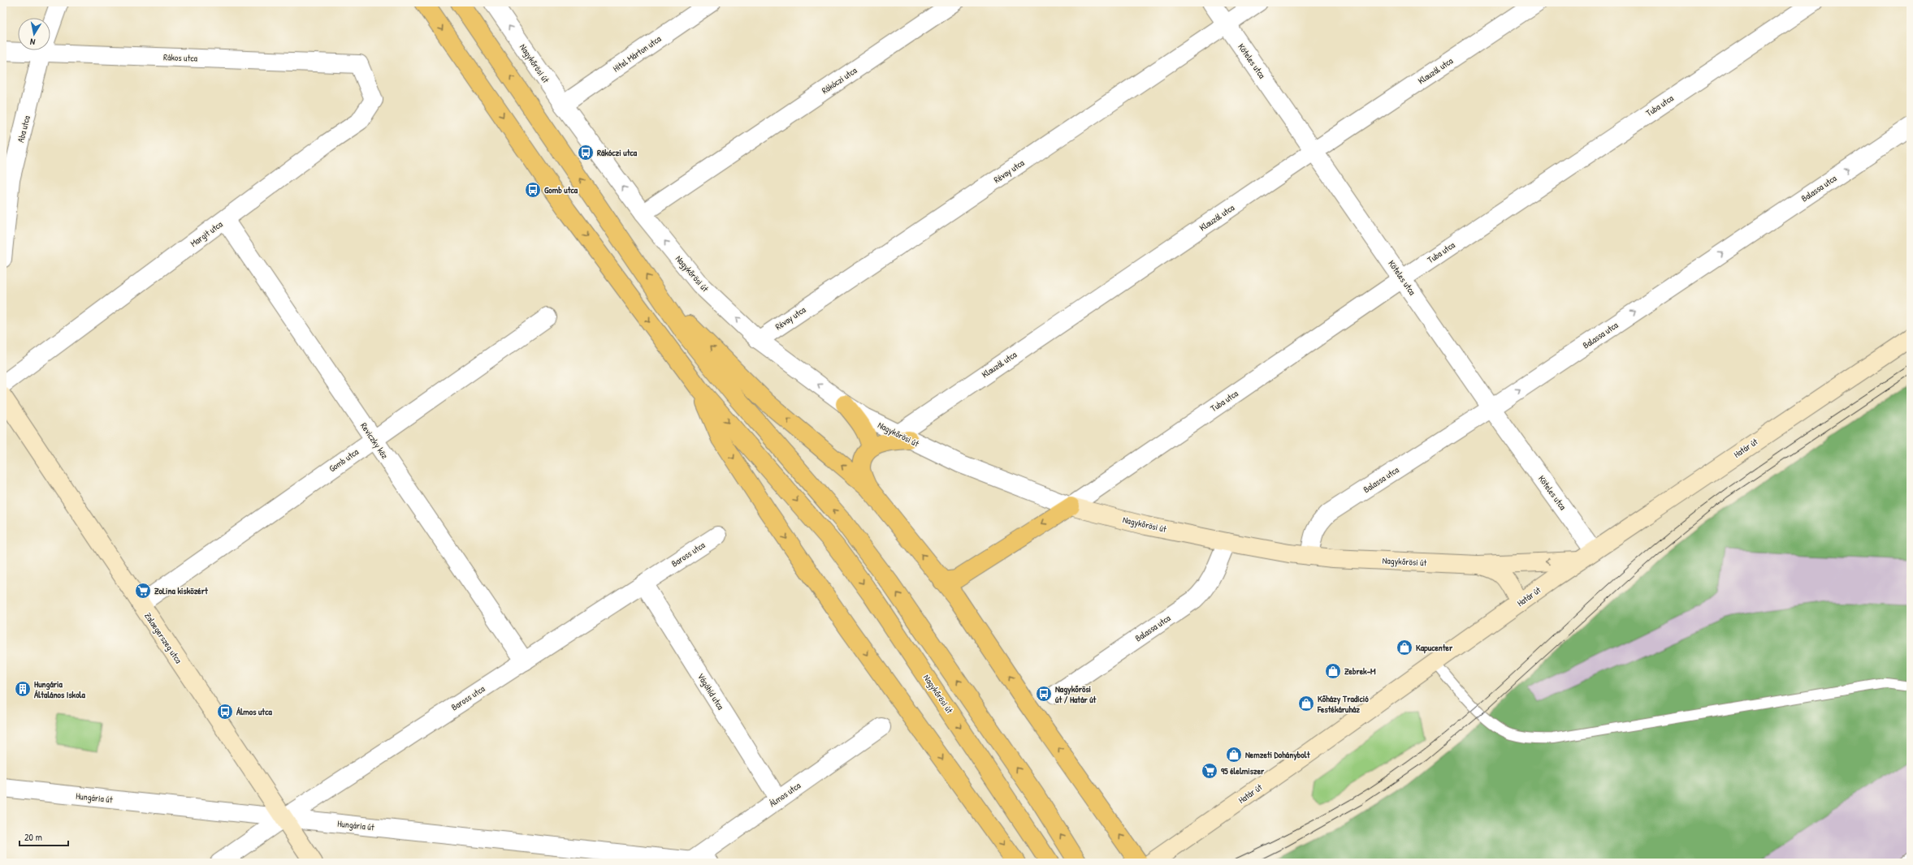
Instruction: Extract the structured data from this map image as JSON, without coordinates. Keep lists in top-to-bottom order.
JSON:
{
  "streets": {
    "main road": ["Nagykőrösi út", "Határ út", "Zalaegerszeg utca"],
    "street": [
      "Hitel Márton utca",
      "Rákos utca",
      "Köteles utca",
      "Klauzál utca",
      "Rákóczi utca",
      "Tuba utca",
      "Aba utca",
      "Révay utca",
      "Balassa utca",
      "Margit utca",
      "Reviczky köz",
      "Gomb utca",
      "Baross utca",
      "Vágóhíd utca",
      "Álmos utca",
      "Hungária út"
    ]
  },
  "crossings": [
    ["Hitel Márton utca", "Nagykőrösi út"],
    ["Rákos utca", "Aba utca"],
    ["Rákos utca", "Margit utca"],
    ["Köteles utca", "Klauzál utca"],
    ["Köteles utca", "Tuba utca"],
    ["Köteles utca", "Révay utca"],
    ["Köteles utca", "Balassa utca"],
    ["Köteles utca", "Határ út"],
    ["Nagykőrösi út", "Klauzál utca"],
    ["Nagykőrösi út", "Rákóczi utca"],
    ["Nagykőrösi út", "Tuba utca"],
    ["Nagykőrösi út", "Révay utca"],
    ["Nagykőrösi út", "Balassa utca"],
    ["Margit utca", "Reviczky köz"],
    ["Reviczky köz", "Gomb utca"],
    ["Reviczky köz", "Baross utca"],
    ["Gomb utca", "Zalaegerszeg utca"],
    ["Baross utca", "Zalaegerszeg utca"],
    ["Baross utca", "Vágóhíd utca"],
    ["Baross utca", "Hungária út"],
    ["Zalaegerszeg utca", "Hungária út"],
    ["Vágóhíd utca", "Álmos utca"],
    ["Álmos utca", "Hungária út"]
  ],
  "one_way": ["Balassa utca"],
  "places": {
    "bus stop": [
      "Rákóczi utca",
      "Gomb utca",
      "Nagykőrösi út / Határ út",
      "Álmos utca"
    ],
    "supermarket": ["ZoLina kisközért", "95 élelmiszer"],
    "shop": [
      "Kapucenter",
      "Zebrek-M",
      "Kőházy Tradíció Festékáruház",
      "Nemzeti Dohánybolt"
    ],
    "building": ["Hungária Általános Iskola"]
  },
  "scale_bar": "20 m",
  "north": "bottom"
}
